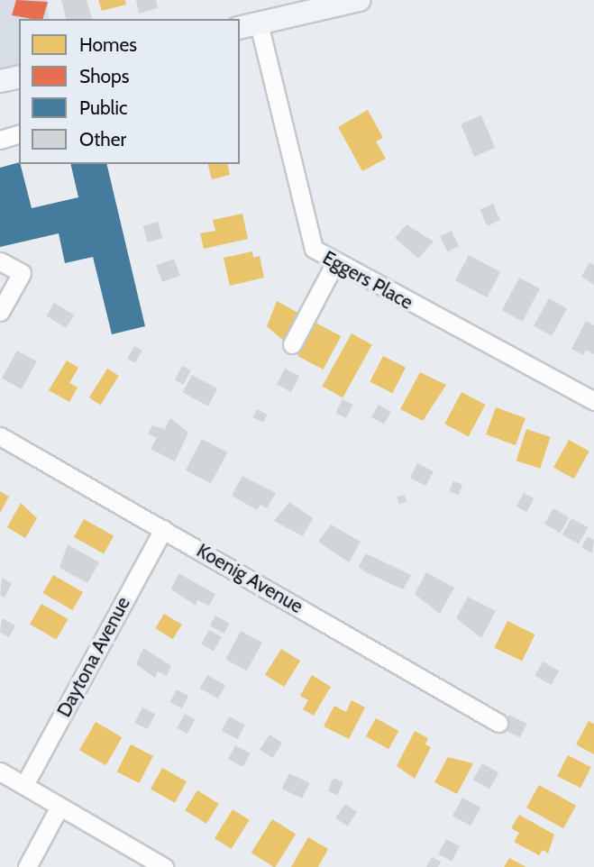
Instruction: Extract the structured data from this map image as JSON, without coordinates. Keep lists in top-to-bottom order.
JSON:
{
  "streets": {
    "street": ["Eggers Place", "Koenig Avenue", "Daytona Avenue"]
  },
  "crossings": [
    ["Koenig Avenue", "Daytona Avenue"]
  ],
  "legend": [
    "Homes",
    "Shops",
    "Public",
    "Other"
  ]
}
